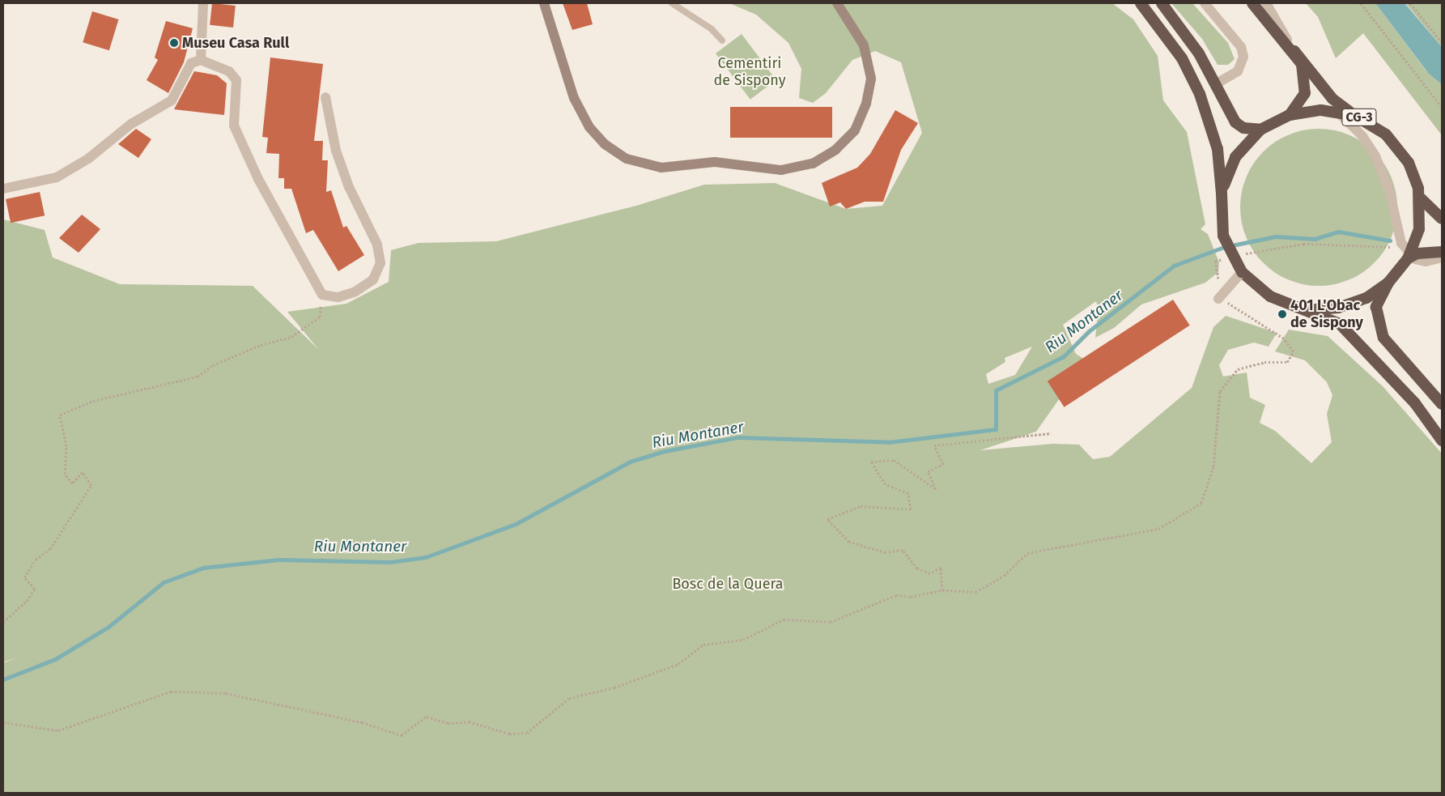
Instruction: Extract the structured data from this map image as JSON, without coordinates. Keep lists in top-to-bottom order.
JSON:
{
  "streets": {
    "highway": ["CG-3"]
  },
  "water": ["Riu Montaner"],
  "parks": ["Cementiri de Sispony", "Bosc de la Quera"],
  "places": ["Museu Casa Rull", "401 L'Obac de Sispony"]
}
